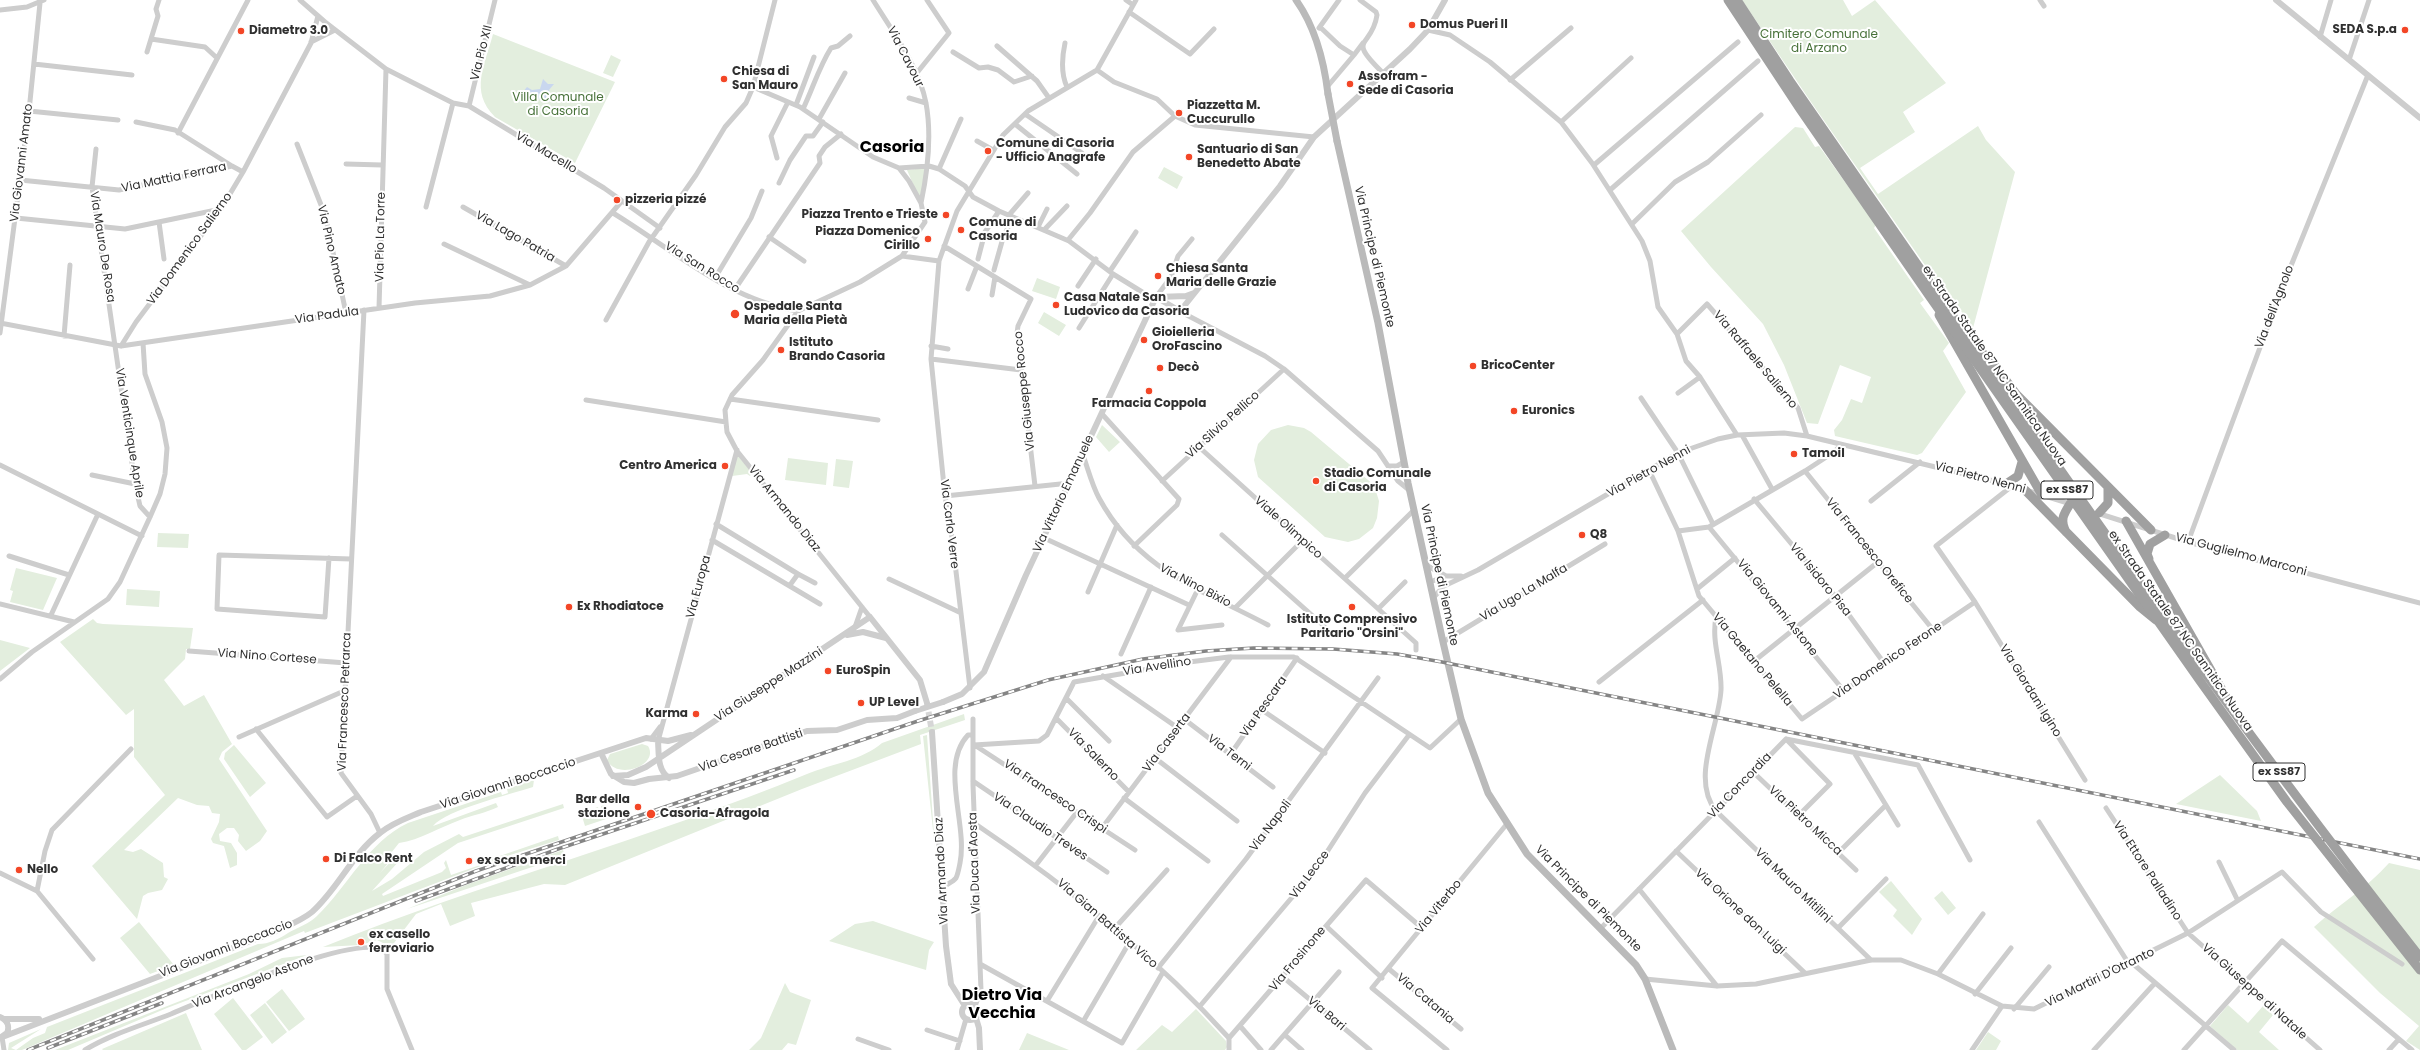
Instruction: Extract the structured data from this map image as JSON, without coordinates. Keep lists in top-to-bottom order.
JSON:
{
  "streets": {
    "highway": ["ex Strada Statale 87 NC Sannitica Nuova", "ex SS87"],
    "main road": ["Via Principe di Piemonte"],
    "street": [
      "Via Pio XII",
      "Via Cavour",
      "Via Macello",
      "Via Giovanni Amato",
      "Via Mattia Ferrara",
      "Via Pio La Torre",
      "Via Lago Patria",
      "Via Mauro De Rosa",
      "Via Domenico Salierno",
      "Via Pino Amato",
      "Via San Rocco",
      "Via dell'Agnolo",
      "Via Padula",
      "Via Raffaele Salierno",
      "Via Giuseppe Rocco",
      "Via Silvio Pellico",
      "Via Venticinque Aprile",
      "Via Pietro Nenni",
      "Via Vittorio Emanuele",
      "Via Armando Diaz",
      "Via Carlo Verre",
      "Viale Olimpico",
      "Via Francesco Orefice",
      "Via Guglielmo Marconi",
      "Via Isidoro Pisa",
      "Via Nino Bixio",
      "Via Europa",
      "Via Ugo La Malfa",
      "Via Giovanni Astone",
      "Via Nino Cortese",
      "Via Gaetano Pelella",
      "Via Domenico Ferone",
      "Via Avellino",
      "Via Giuseppe Mazzini",
      "Via Giordani Igino",
      "Via Francesco Petrarca",
      "Via Pescara",
      "Via Caserta",
      "Via Cesare Battisti",
      "Via Terni",
      "Via Salerno",
      "Via Giovanni Boccaccio",
      "Via Concordia",
      "Via Francesco Crispi",
      "Via Pietro Micca",
      "Via Napoli",
      "Via Claudio Treves",
      "Via Duca d'Aosta",
      "Via Ettore Palladino",
      "Via Lecce",
      "Via Mauro Mitilini",
      "Via Viterbo",
      "Via Orione don Luigi",
      "Via Gian Battista Vico",
      "Via Frosinone",
      "Via Martiri D'Otranto",
      "Via Arcangelo Astone",
      "Via Giuseppe di Natale",
      "Via Catania",
      "Via Bari"
    ]
  },
  "crossings": [
    ["Via Pio XII", "Via Macello"],
    ["Via Macello", "Via Padula"],
    ["Via Giovanni Amato", "Via Mattia Ferrara"],
    ["Via Giovanni Amato", "Via Padula"],
    ["Via Mattia Ferrara", "Via Mauro De Rosa"],
    ["Via Mattia Ferrara", "Via Domenico Salierno"],
    ["Via Pio La Torre", "Via Padula"],
    ["Via Lago Patria", "Via Padula"],
    ["Via Mauro De Rosa", "Via Domenico Salierno"],
    ["Via Mauro De Rosa", "Via Padula"],
    ["Via Mauro De Rosa", "Via Venticinque Aprile"],
    ["Via Domenico Salierno", "Via Padula"],
    ["Via Domenico Salierno", "Via Venticinque Aprile"],
    ["Via Pino Amato", "Via Padula"],
    ["Via Principe di Piemonte", "Via Pietro Nenni"],
    ["Via Principe di Piemonte", "Via Ugo La Malfa"],
    ["Via Principe di Piemonte", "Via Concordia"],
    ["Via Principe di Piemonte", "Via Viterbo"],
    ["Via Principe di Piemonte", "Via Martiri D'Otranto"],
    ["Via San Rocco", "Via Padula"],
    ["Via San Rocco", "Via Armando Diaz"],
    ["Via dell'Agnolo", "Via Guglielmo Marconi"],
    ["Via Padula", "Via Venticinque Aprile"],
    ["Via Padula", "Via Francesco Petrarca"],
    ["Via Raffaele Salierno", "Via Pietro Nenni"],
    ["Via Silvio Pellico", "Viale Olimpico"],
    ["Via Pietro Nenni", "Via Guglielmo Marconi"],
    ["Via Pietro Nenni", "Via Giovanni Astone"],
    ["Via Pietro Nenni", "Via Gaetano Pelella"],
    ["Via Pietro Nenni", "Via Giordani Igino"],
    ["Via Vittorio Emanuele", "Via Carlo Verre"],
    ["Via Vittorio Emanuele", "Via Nino Bixio"],
    ["Via Vittorio Emanuele", "Via Cesare Battisti"],
    ["Via Armando Diaz", "Via Europa"],
    ["Via Armando Diaz", "Via Giuseppe Mazzini"],
    ["Via Armando Diaz", "Via Duca d'Aosta"],
    ["Via Carlo Verre", "Via Cesare Battisti"],
    ["Via Francesco Orefice", "Via Domenico Ferone"],
    ["Via Isidoro Pisa", "Via Domenico Ferone"],
    ["Via Europa", "Via Giuseppe Mazzini"],
    ["Via Europa", "Via Giovanni Boccaccio"],
    ["Via Giovanni Astone", "Via Domenico Ferone"],
    ["Via Nino Cortese", "Via Francesco Petrarca"],
    ["Via Gaetano Pelella", "Via Domenico Ferone"],
    ["Via Gaetano Pelella", "Via Mauro Mitilini"],
    ["Via Domenico Ferone", "Via Giordani Igino"],
    ["Via Avellino", "Via Pescara"],
    ["Via Avellino", "Via Caserta"],
    ["Via Avellino", "Via Salerno"],
    ["Via Avellino", "Via Francesco Crispi"],
    ["Via Avellino", "Via Duca d'Aosta"],
    ["Via Giuseppe Mazzini", "Via Cesare Battisti"],
    ["Via Giuseppe Mazzini", "Via Giovanni Boccaccio"],
    ["Via Francesco Petrarca", "Via Giovanni Boccaccio"],
    ["Via Pescara", "Via Terni"],
    ["Via Caserta", "Via Terni"],
    ["Via Caserta", "Via Salerno"],
    ["Via Caserta", "Via Francesco Crispi"],
    ["Via Concordia", "Via Pietro Micca"],
    ["Via Concordia", "Via Mauro Mitilini"],
    ["Via Concordia", "Via Orione don Luigi"],
    ["Via Francesco Crispi", "Via Duca d'Aosta"],
    ["Via Napoli", "Via Gian Battista Vico"],
    ["Via Claudio Treves", "Via Duca d'Aosta"],
    ["Via Duca d'Aosta", "Via Gian Battista Vico"],
    ["Via Ettore Palladino", "Via Martiri D'Otranto"],
    ["Via Ettore Palladino", "Via Giuseppe di Natale"],
    ["Via Lecce", "Via Gian Battista Vico"],
    ["Via Mauro Mitilini", "Via Martiri D'Otranto"],
    ["Via Viterbo", "Via Frosinone"],
    ["Via Viterbo", "Via Catania"],
    ["Via Orione don Luigi", "Via Martiri D'Otranto"],
    ["Via Gian Battista Vico", "Via Frosinone"],
    ["Via Frosinone", "Via Bari"],
    ["Via Martiri D'Otranto", "Via Giuseppe di Natale"]
  ],
  "districts": ["Casoria", "Dietro Via Vecchia"],
  "parks": ["Cimitero Comunale di Arzano", "Villa Comunale di Casoria"],
  "places": [
    "Domus Pueri II",
    "SEDA S.p.a",
    "Diametro 3.0",
    "Chiesa di San Mauro",
    "Assofram - Sede di Casoria",
    "Piazzetta M. Cuccurullo",
    "Comune di Casoria - Ufficio Anagrafe",
    "Santuario di San Benedetto Abate",
    "pizzeria pizzé",
    "Piazza Trento e Trieste",
    "Comune di Casoria",
    "Piazza Domenico Cirillo",
    "Chiesa Santa Maria delle Grazie",
    "Casa Natale San Ludovico da Casoria",
    "Ospedale Santa Maria della Pietà",
    "Gioielleria OroFascino",
    "Istituto Brando Casoria",
    "BricoCenter",
    "Decò",
    "Farmacia Coppola",
    "Euronics",
    "Tamoil",
    "Centro America",
    "Stadio Comunale di Casoria",
    "Q8",
    "Ex Rhodiatoce",
    "Istituto Comprensivo Paritario \"Orsini\"",
    "EuroSpin",
    "UP Level",
    "Karma",
    "Bar della stazione",
    "Casoria-Afragola",
    "Di Falco Rent",
    "ex scalo merci",
    "Nello",
    "ex casello ferroviario"
  ]
}
